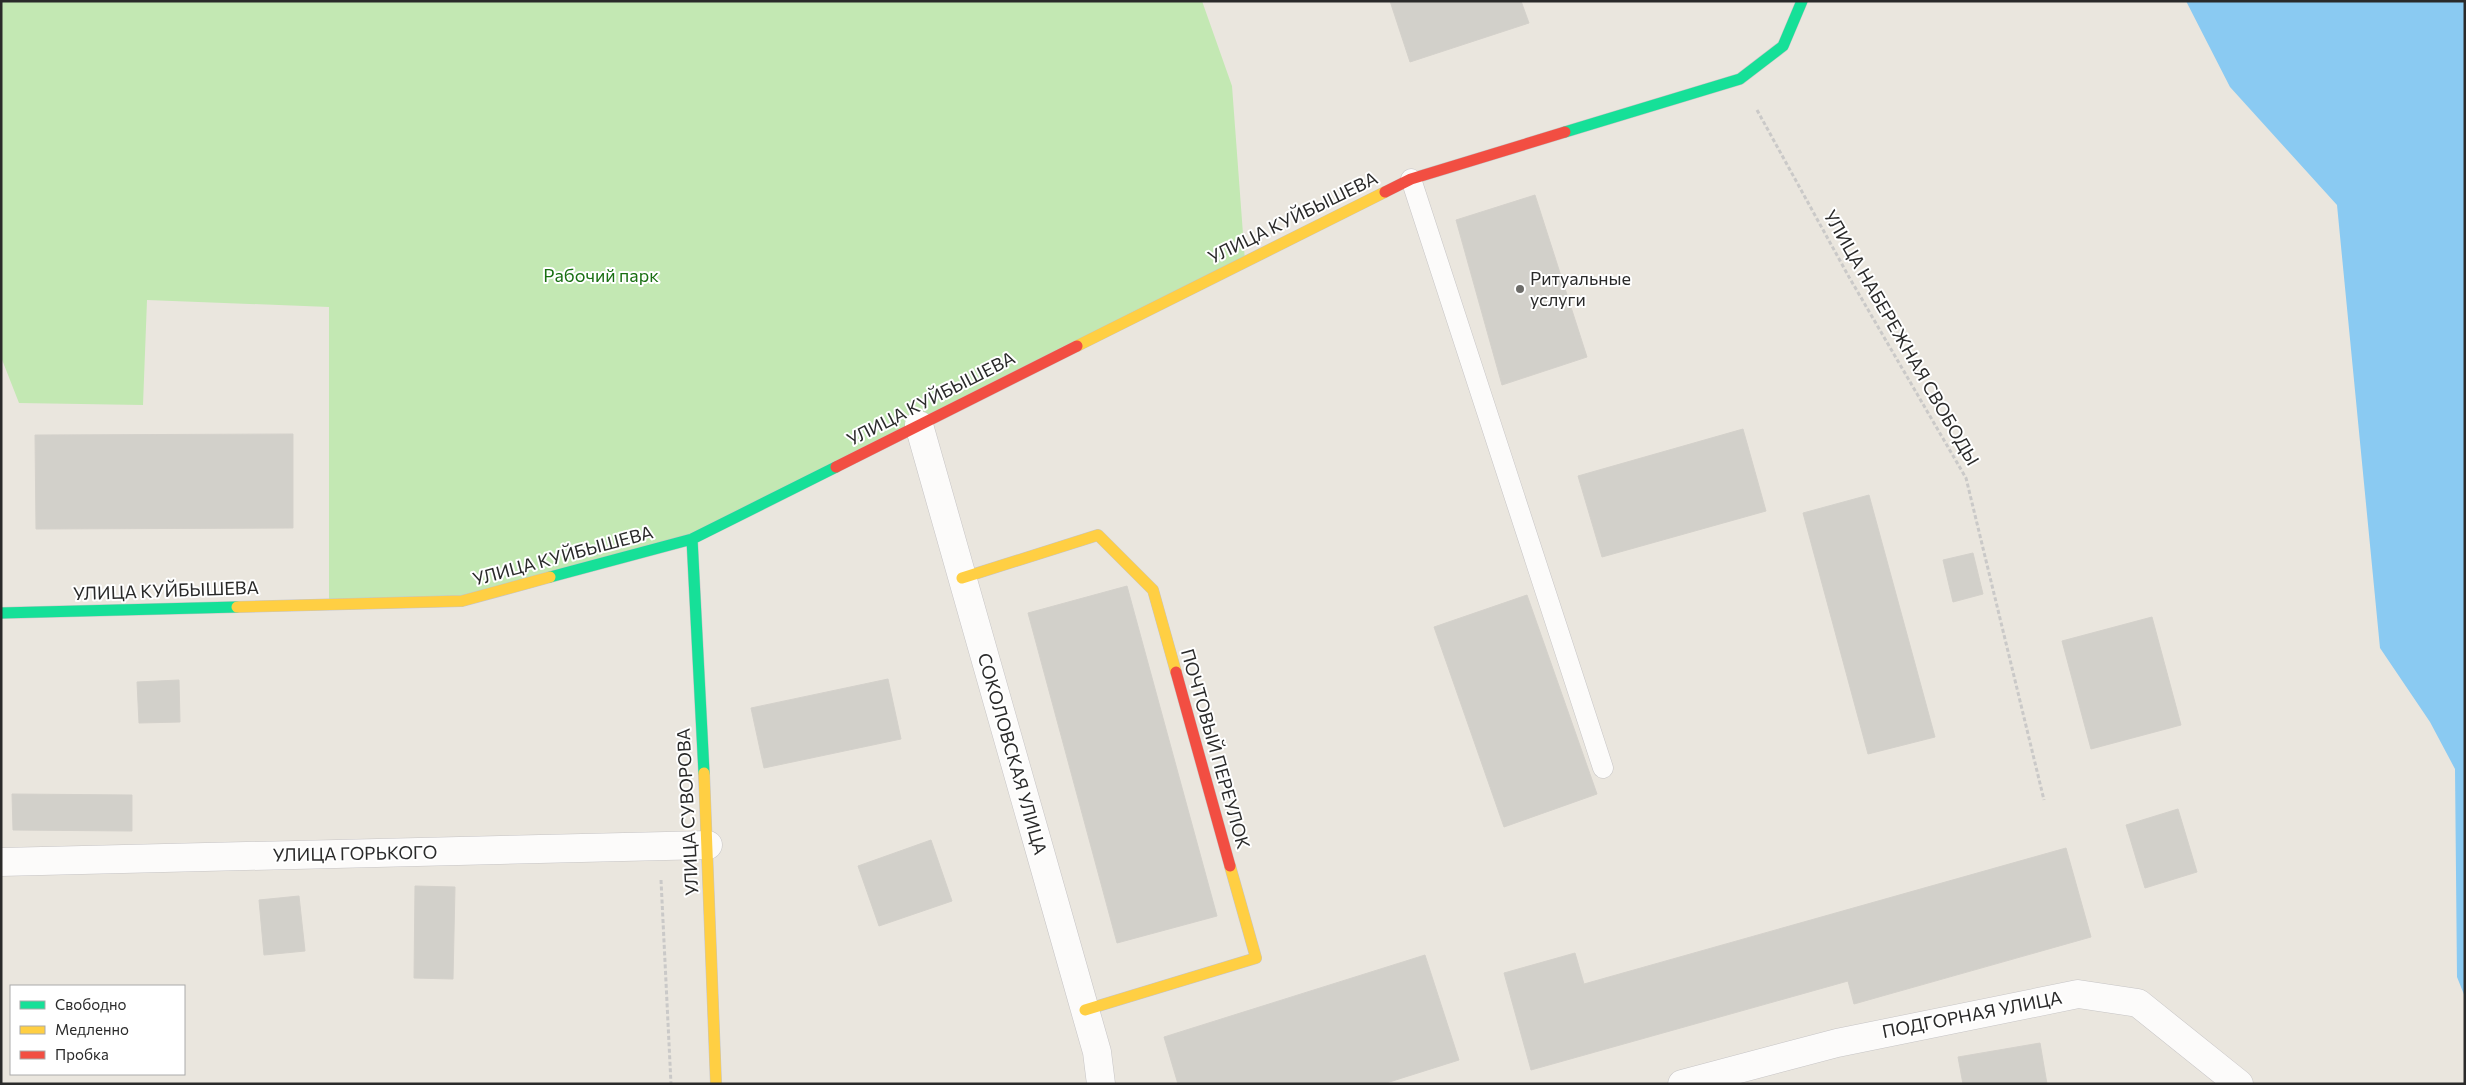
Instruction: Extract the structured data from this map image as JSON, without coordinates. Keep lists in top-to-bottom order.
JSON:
{
  "streets": {
    "street": [
      "УЛИЦА КУЙБЫШЕВА",
      "ПОЧТОВЫЙ ПЕРЕУЛОК",
      "СОКОЛОВСКАЯ УЛИЦА",
      "УЛИЦА СУВОРОВА",
      "УЛИЦА ГОРЬКОГО",
      "ПОДГОРНАЯ УЛИЦА"
    ],
    "path": ["УЛИЦА НАБЕРЕЖНАЯ СВОБОДЫ"]
  },
  "crossings": [
    ["УЛИЦА КУЙБЫШЕВА", "УЛИЦА НАБЕРЕЖНАЯ СВОБОДЫ"],
    ["УЛИЦА КУЙБЫШЕВА", "СОКОЛОВСКАЯ УЛИЦА"],
    ["УЛИЦА КУЙБЫШЕВА", "УЛИЦА СУВОРОВА"],
    ["ПОЧТОВЫЙ ПЕРЕУЛОК", "СОКОЛОВСКАЯ УЛИЦА"],
    ["УЛИЦА СУВОРОВА", "УЛИЦА ГОРЬКОГО"]
  ],
  "parks": ["Рабочий парк"],
  "places": ["Ритуальные услуги"],
  "legend": ["Свободно", "Медленно", "Пробка"]
}
